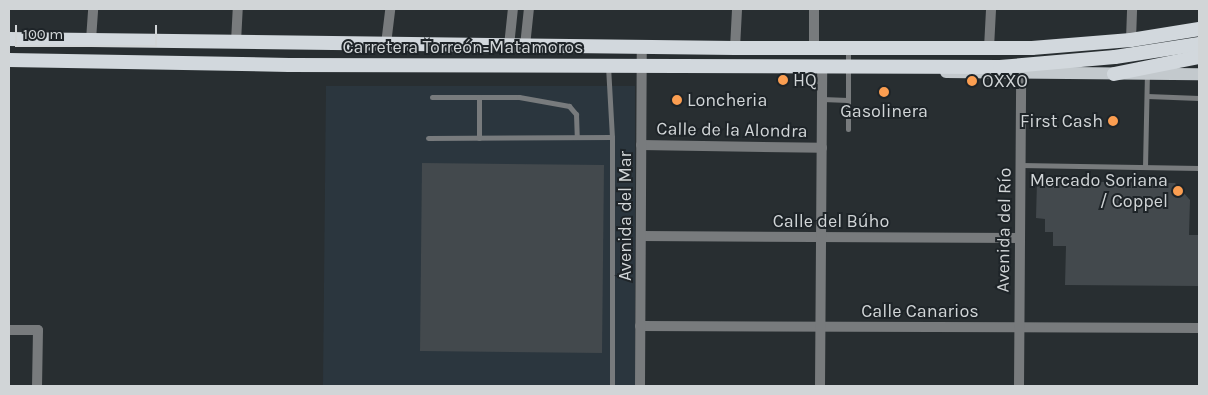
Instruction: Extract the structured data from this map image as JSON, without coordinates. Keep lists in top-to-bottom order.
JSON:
{
  "streets": {
    "highway": ["Carretera Torreón-Matamoros"],
    "street": [
      "Calle de la Alondra",
      "Avenida del Mar",
      "Calle del Búho",
      "Avenida del Río",
      "Calle Canarios"
    ]
  },
  "crossings": [
    ["Carretera Torreón-Matamoros", "Avenida del Mar"],
    ["Calle de la Alondra", "Avenida del Mar"],
    ["Avenida del Mar", "Calle del Búho"],
    ["Avenida del Mar", "Calle Canarios"],
    ["Calle del Búho", "Avenida del Río"],
    ["Avenida del Río", "Calle Canarios"]
  ],
  "places": [
    "HQ",
    "OXXO",
    "Gasolinera",
    "Loncheria",
    "First Cash",
    "Mercado Soriana / Coppel"
  ],
  "scale_bar": "100 m"
}
